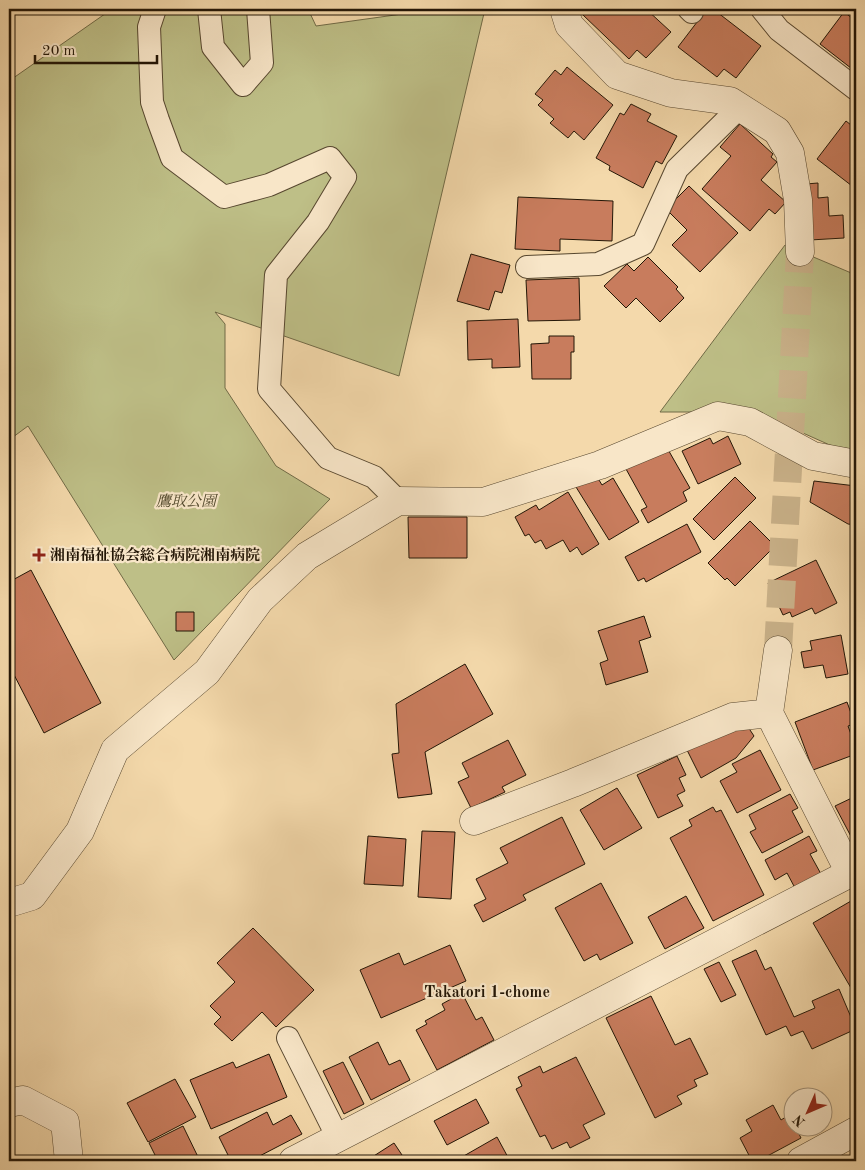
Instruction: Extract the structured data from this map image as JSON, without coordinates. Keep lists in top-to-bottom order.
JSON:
{
  "districts": ["Takatori 1-chome"],
  "parks": ["鷹取公園"],
  "places": {
    "health": ["湘南福祉協会総合病院湘南病院"]
  },
  "scale_bar": "20 m",
  "north": "bottom left"
}
